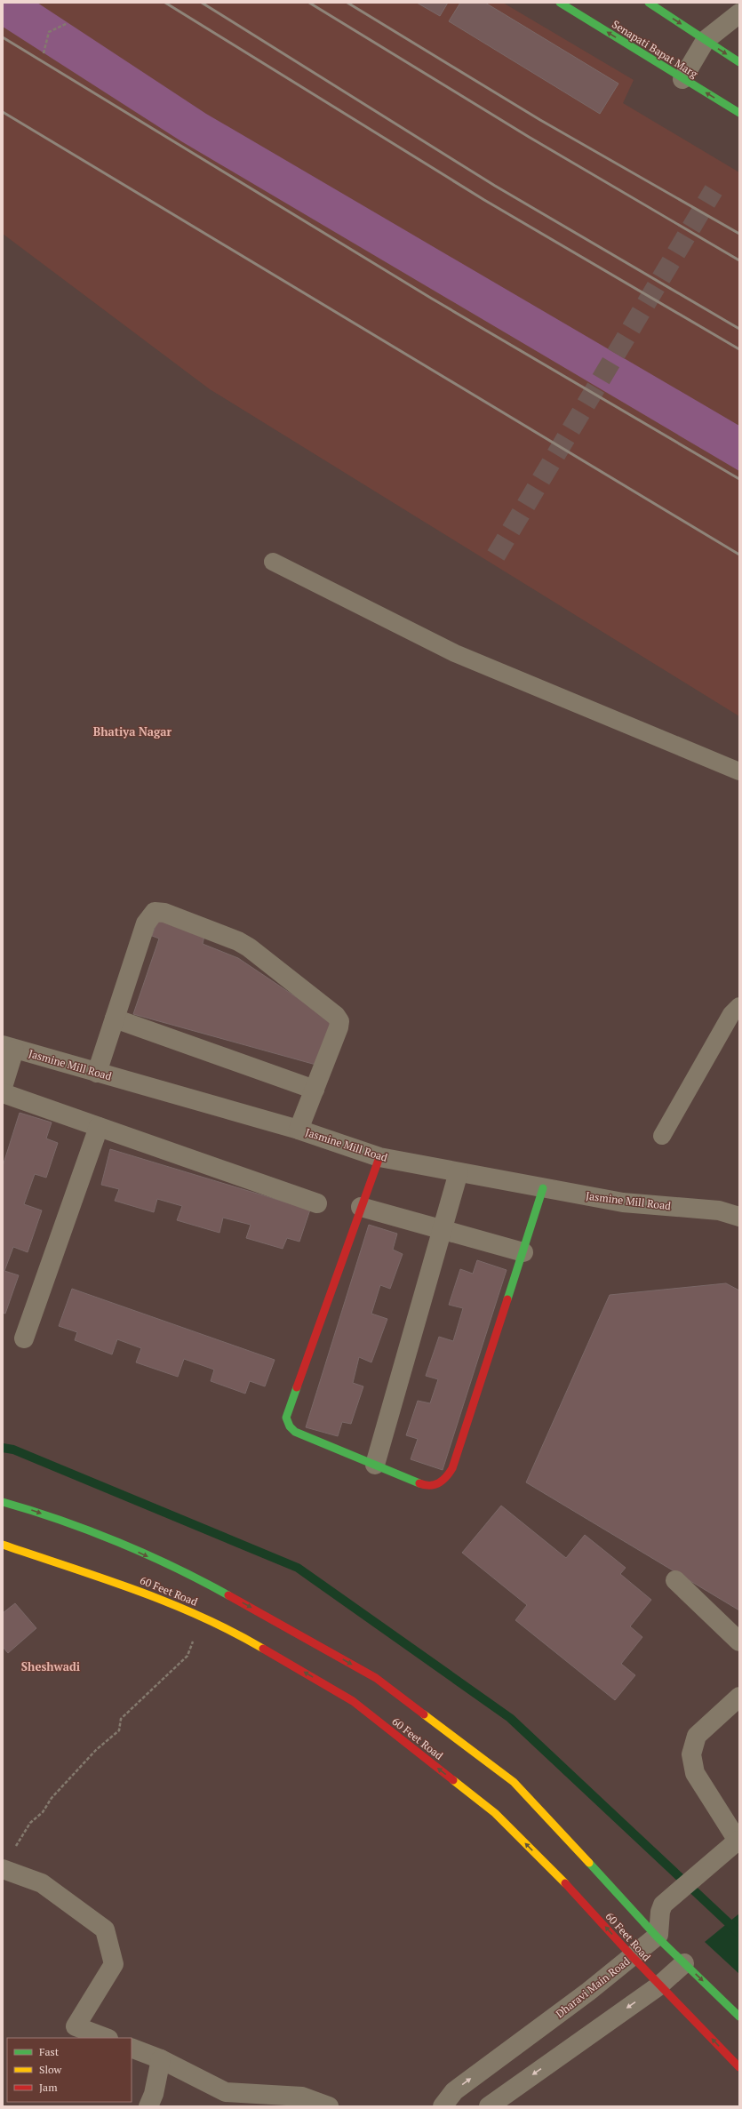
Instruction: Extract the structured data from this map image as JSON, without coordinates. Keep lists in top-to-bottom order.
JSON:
{
  "streets": {
    "main road": ["Senapati Bapat Marg", "60 Feet Road"],
    "street": ["Jasmine Mill Road", "Dharavi Main Road"]
  },
  "crossings": [
    ["60 Feet Road", "Dharavi Main Road"]
  ],
  "districts": ["Bhatiya Nagar", "Sheshwadi"],
  "legend": ["Fast", "Slow", "Jam"]
}
